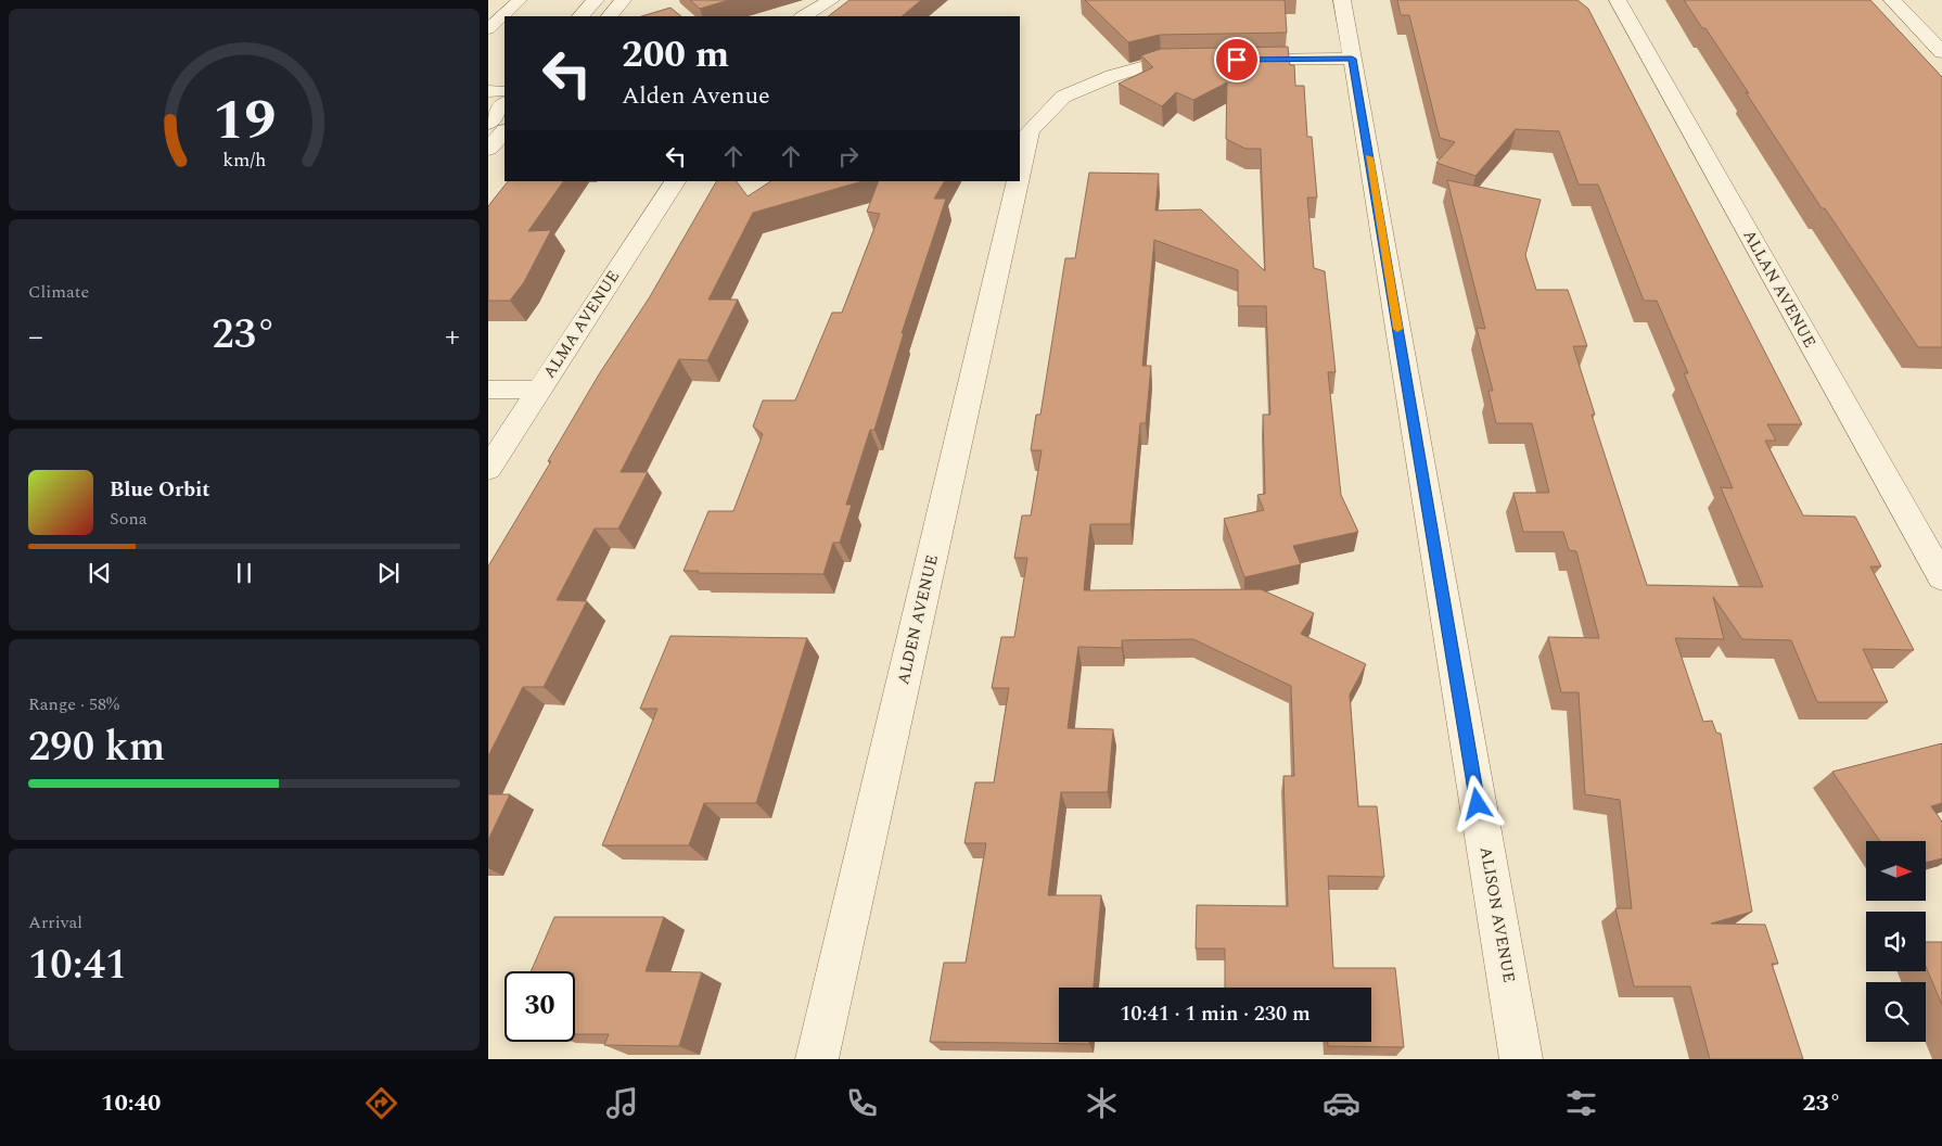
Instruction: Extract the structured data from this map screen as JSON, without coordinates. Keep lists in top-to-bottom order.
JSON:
{
  "streets": {
    "street": [
      "ALLAN AVENUE",
      "ALMA AVENUE",
      "ALDEN AVENUE",
      "ALISON AVENUE"
    ]
  },
  "north": "right",
  "page": {
    "turn": ["200 m", "Alden Avenue"],
    "tile": [
      "Climate",
      ["Range · 58%", "290 km"],
      ["Arrival", "10:41"]
    ],
    "heat": ["−", "23°", "+"],
    "song": ["Blue Orbit", "Sona"],
    "limit": "30",
    "trip": "10:41 · 1 min · 230 m",
    "tabs": ["10:40", "23°"],
    "gauge": ["19", "km/h"]
  }
}
